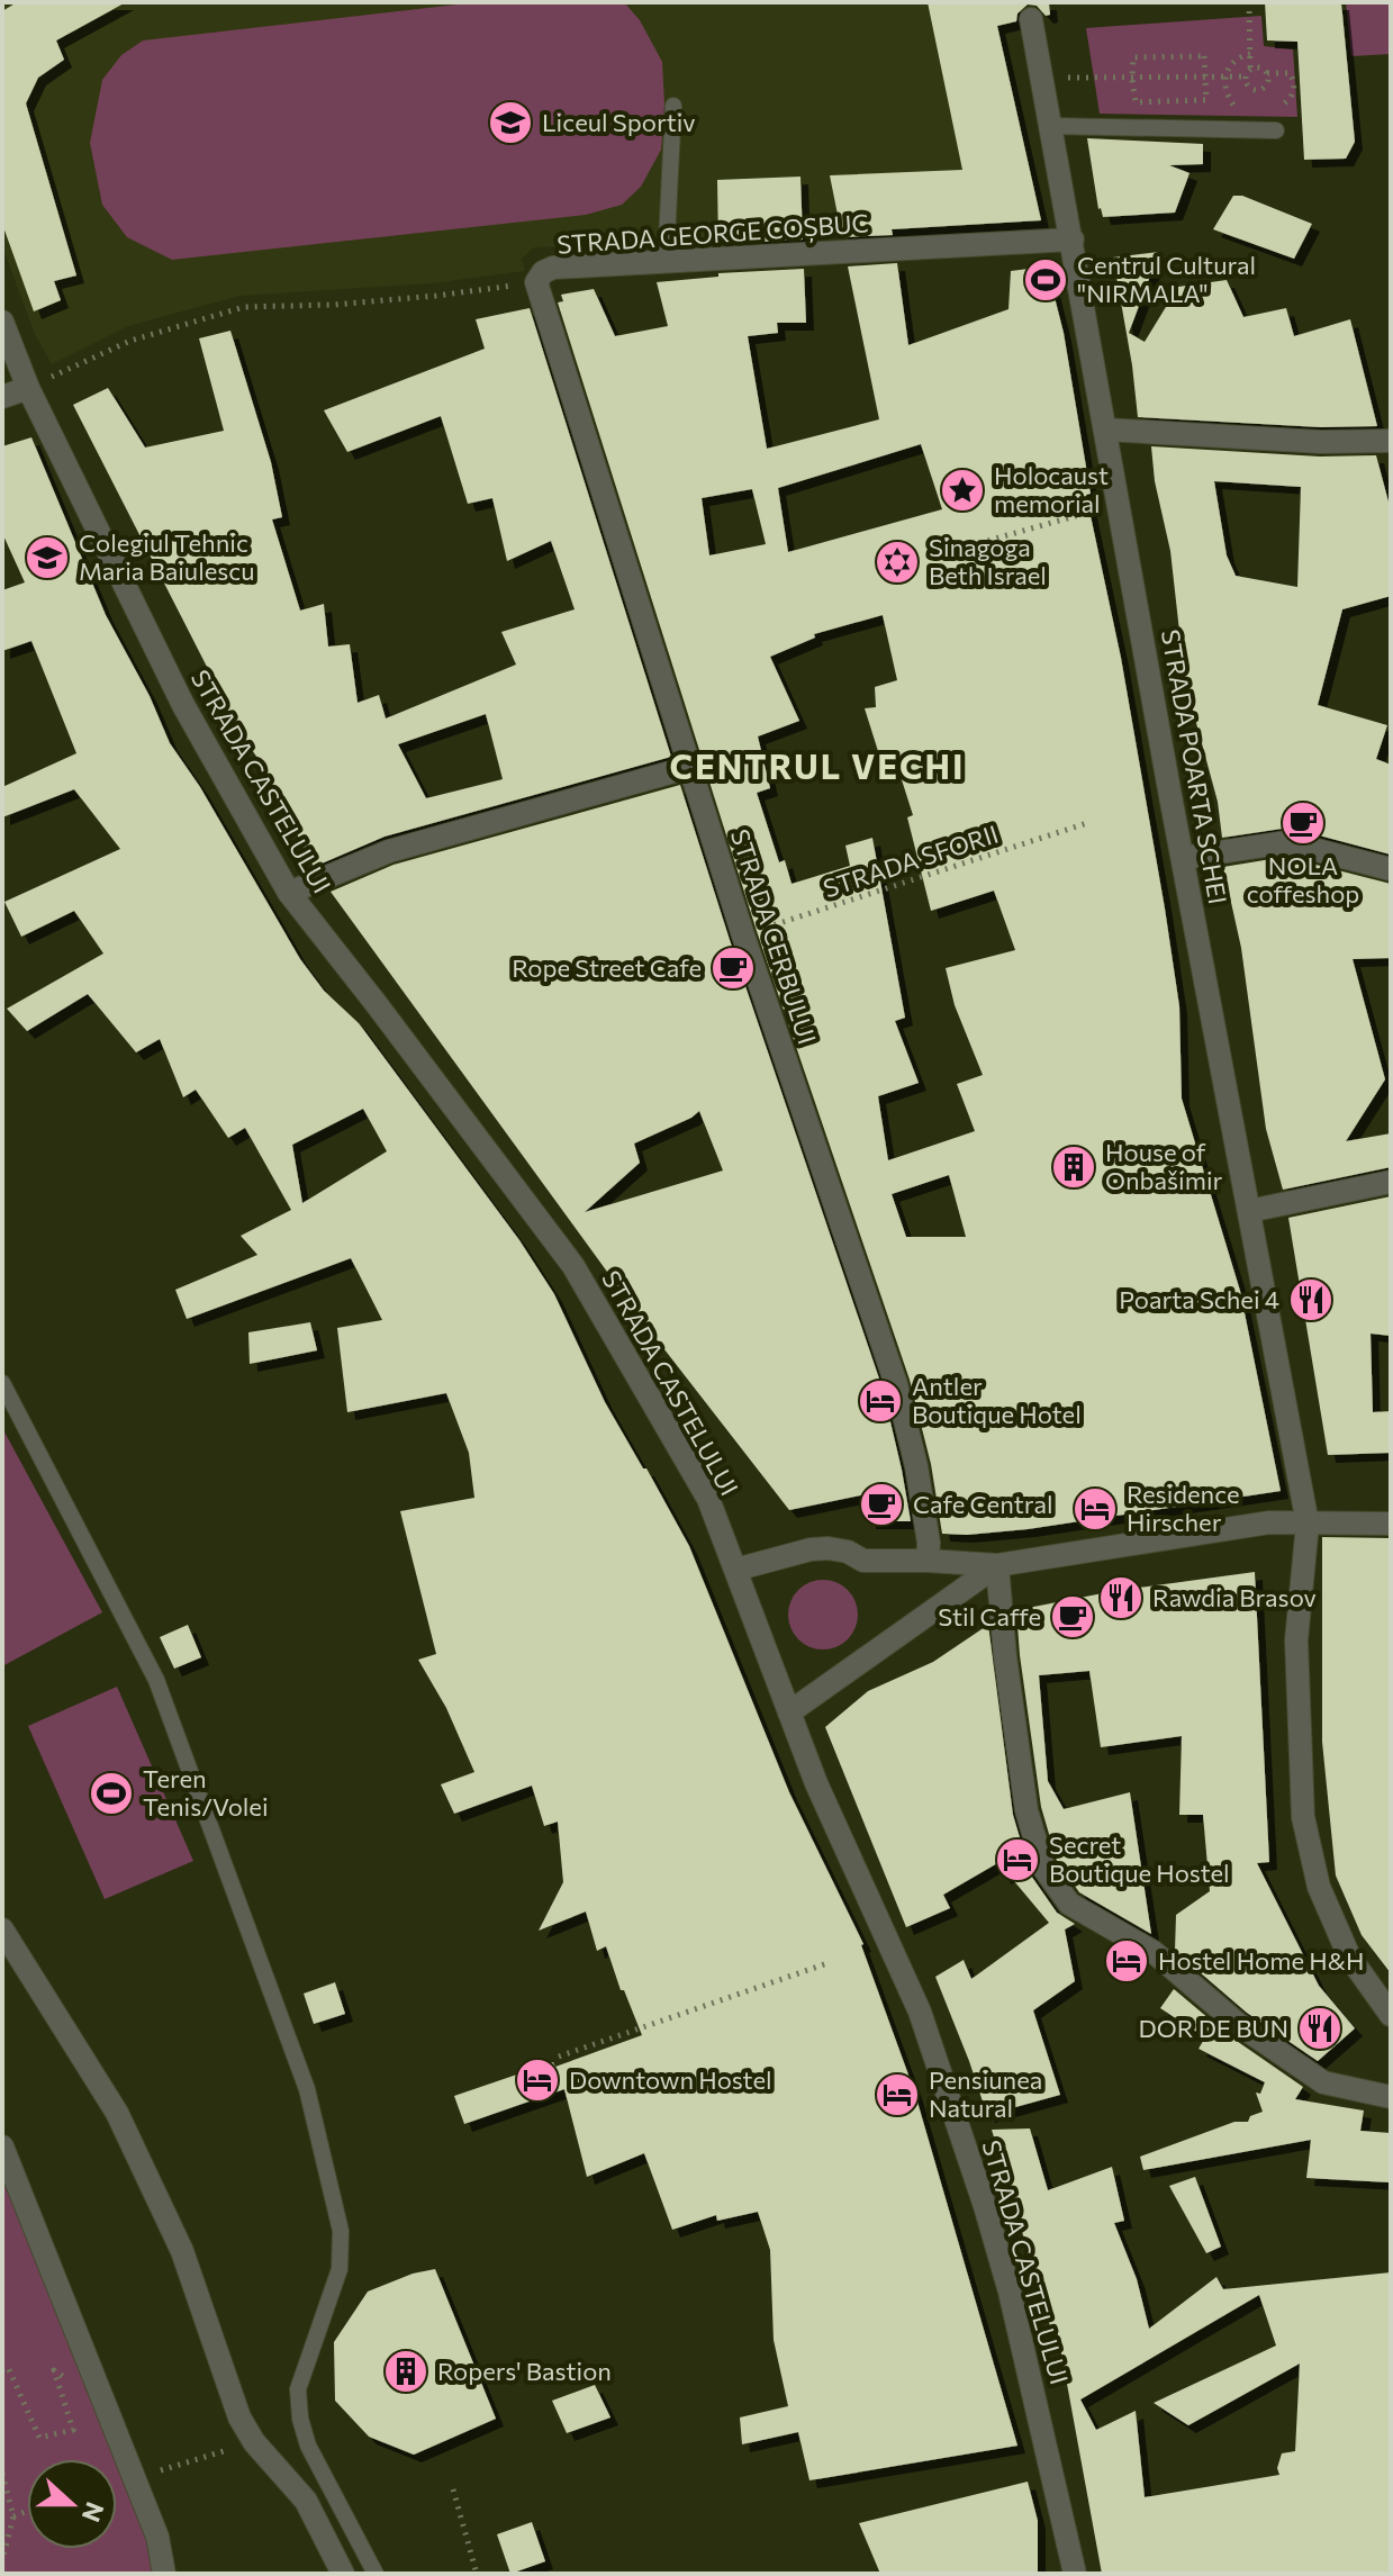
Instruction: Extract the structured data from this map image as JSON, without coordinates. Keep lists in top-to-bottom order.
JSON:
{
  "streets": {
    "street": [
      "STRADA GEORGE COȘBUC",
      "STRADA POARTA SCHEI",
      "STRADA CASTELULUI",
      "STRADA CERBULUI"
    ],
    "path": ["STRADA SFORII"]
  },
  "crossings": [
    ["STRADA GEORGE COȘBUC", "STRADA POARTA SCHEI"],
    ["STRADA GEORGE COȘBUC", "STRADA CASTELULUI"],
    ["STRADA GEORGE COȘBUC", "STRADA CERBULUI"],
    ["STRADA SFORII", "STRADA CERBULUI"]
  ],
  "districts": ["CENTRUL VECHI"],
  "places": {
    "school or university": ["Liceul Sportiv", "Colegiul Tehnic Maria Baiulescu"],
    "sports": ["Centrul Cultural \"NIRMALA\"", "Teren Tenis/Volei"],
    "place": ["Holocaust memorial"],
    "synagogue": ["Sinagoga Beth Israel"],
    "cafe": [
      "NOLA coffeshop",
      "Rope Street Cafe",
      "Cafe Central",
      "Stil Caffe"
    ],
    "building": ["House of Onbašimir", "Ropers' Bastion"],
    "restaurant": ["Poarta Schei 4", "Rawdia Brasov", "DOR DE BUN"],
    "hotel": [
      "Antler Boutique Hotel",
      "Residence Hirscher",
      "Secret Boutique Hostel",
      "Hostel Home H&H",
      "Downtown Hostel",
      "Pensiunea Natural"
    ]
  },
  "north": "right"
}
